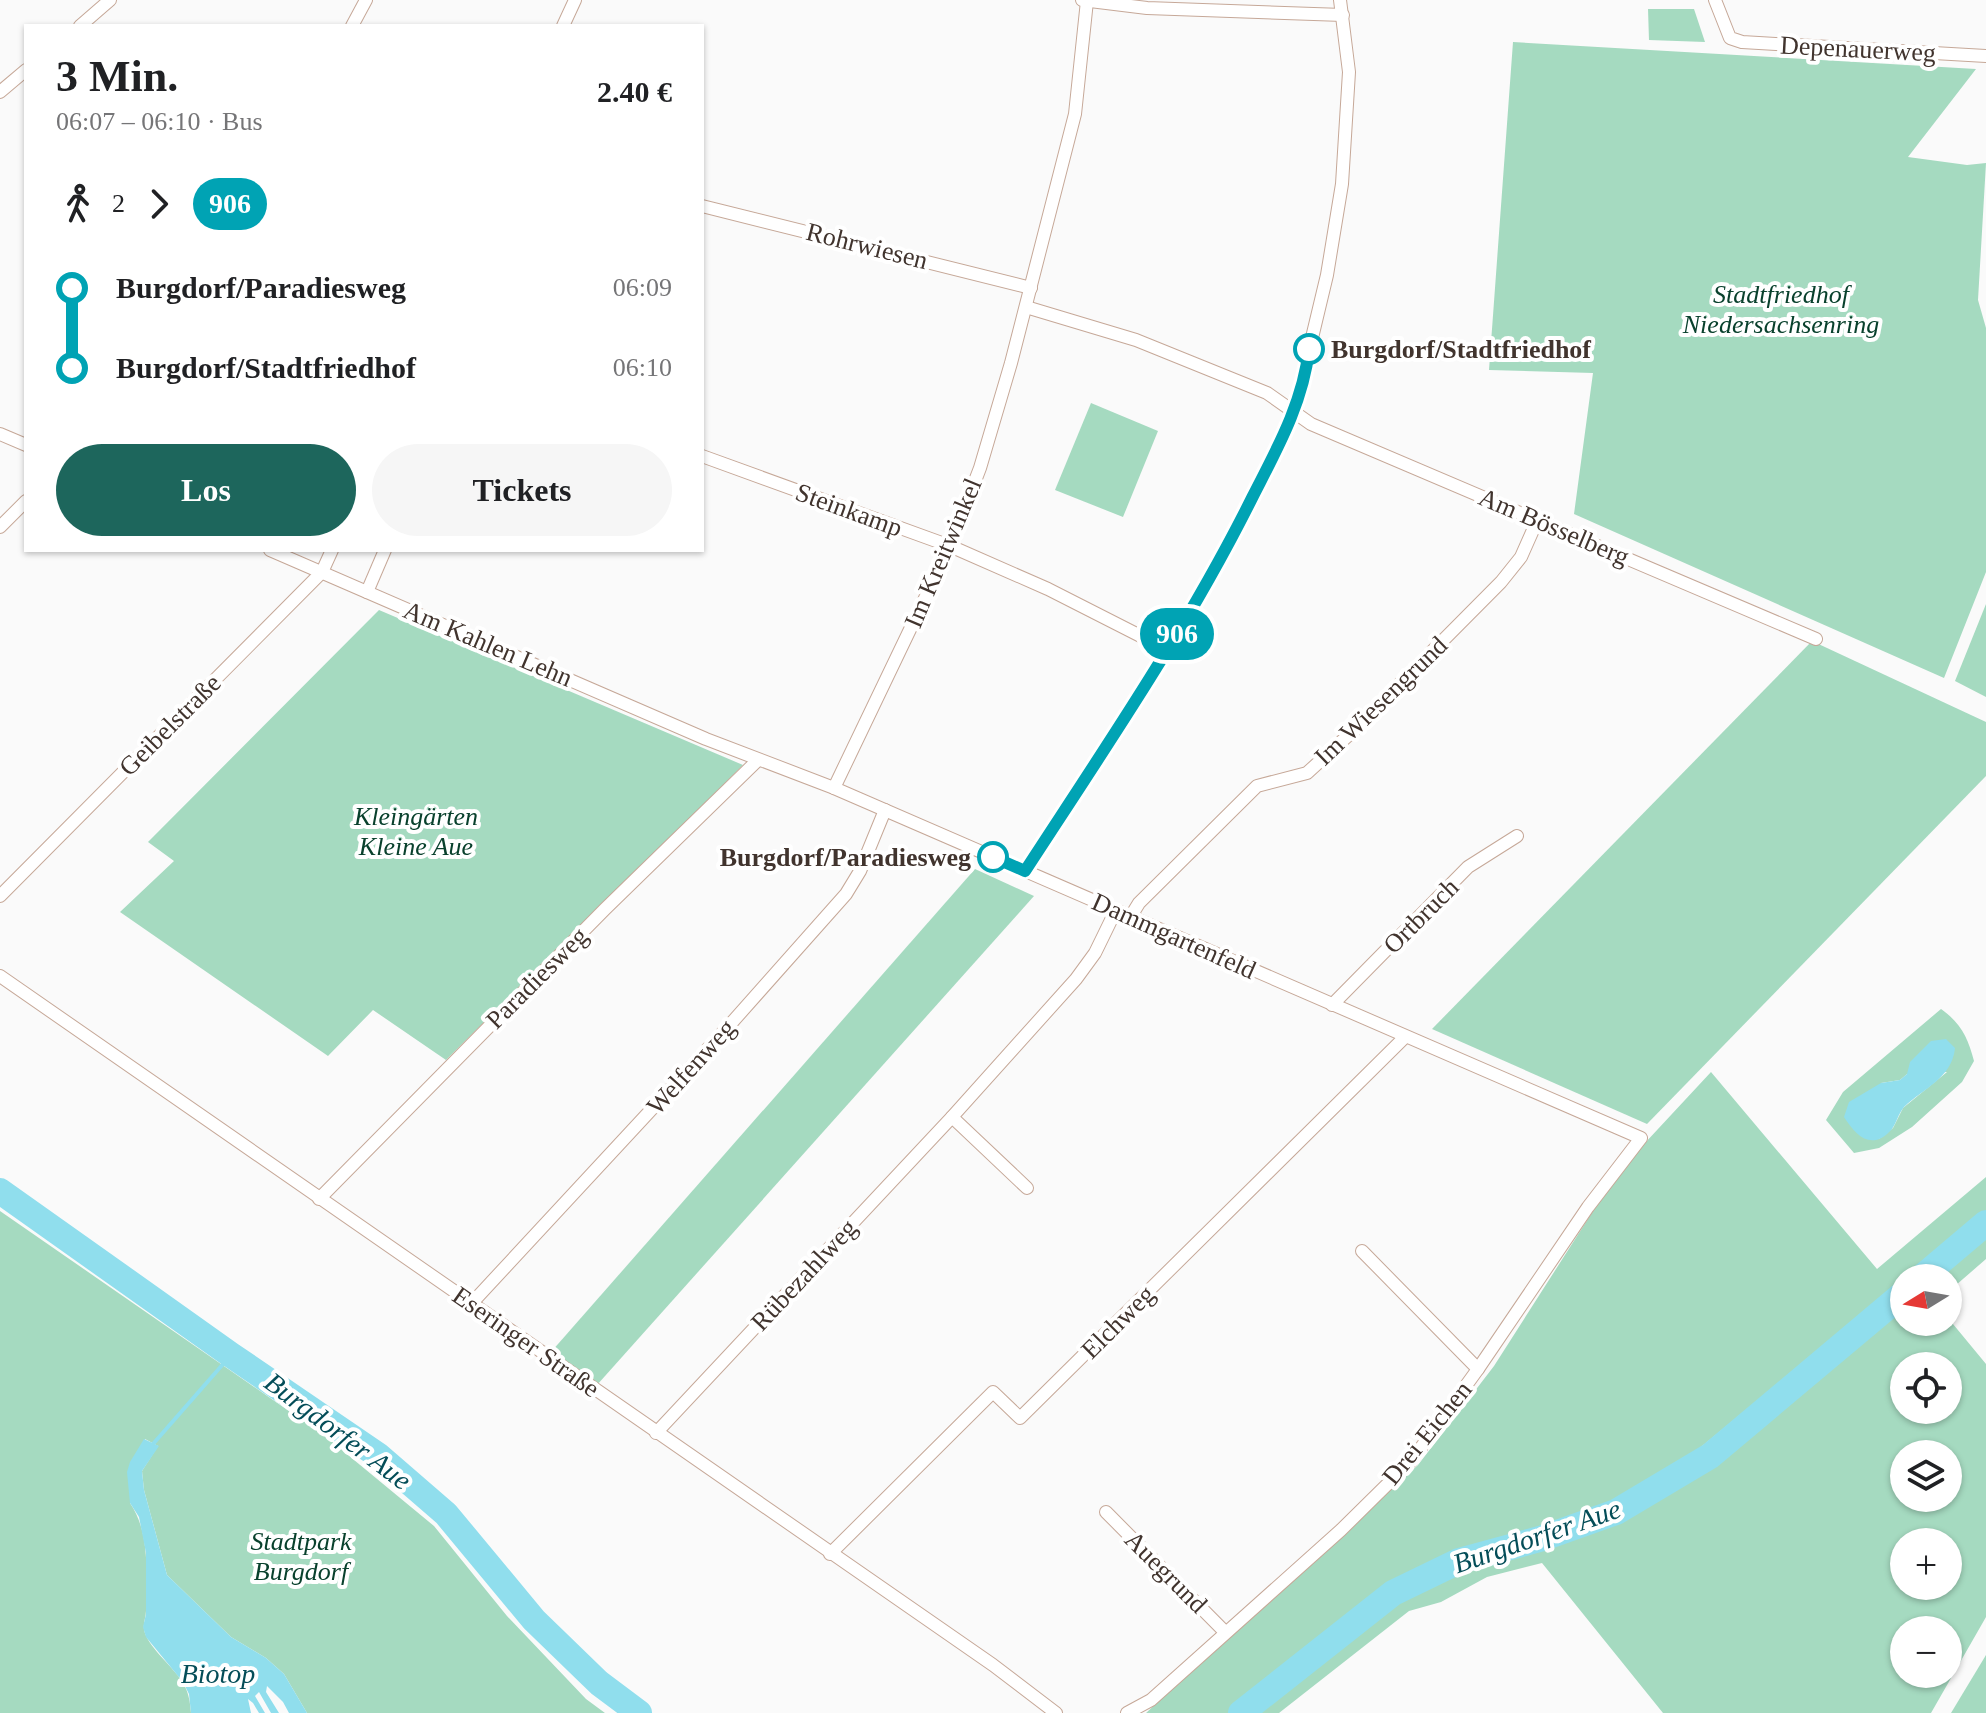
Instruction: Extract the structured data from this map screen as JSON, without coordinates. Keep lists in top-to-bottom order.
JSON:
{
  "streets": {
    "street": [
      "Depenauerweg",
      "Rohrwiesen",
      "Steinkamp",
      "Am Bösselberg",
      "Im Kreitwinkel",
      "Am Kahlen Lehn",
      "Im Wiesengrund",
      "Geibelstraße",
      "Ortbruch",
      "Dammgartenfeld",
      "Paradiesweg",
      "Welfenweg",
      "Rübezahlweg",
      "Elchweg",
      "Eseringer Straße",
      "Drei Eichen",
      "Auegrund"
    ]
  },
  "crossings": [
    ["Rohrwiesen", "Im Kreitwinkel"],
    ["Steinkamp", "Im Kreitwinkel"],
    ["Am Bösselberg", "Im Kreitwinkel"],
    ["Am Bösselberg", "Im Wiesengrund"],
    ["Im Kreitwinkel", "Dammgartenfeld"],
    ["Am Kahlen Lehn", "Geibelstraße"],
    ["Am Kahlen Lehn", "Dammgartenfeld"],
    ["Im Wiesengrund", "Dammgartenfeld"],
    ["Ortbruch", "Dammgartenfeld"],
    ["Dammgartenfeld", "Paradiesweg"],
    ["Dammgartenfeld", "Welfenweg"],
    ["Dammgartenfeld", "Rübezahlweg"],
    ["Dammgartenfeld", "Elchweg"],
    ["Dammgartenfeld", "Drei Eichen"],
    ["Paradiesweg", "Eseringer Straße"],
    ["Welfenweg", "Eseringer Straße"],
    ["Rübezahlweg", "Eseringer Straße"],
    ["Elchweg", "Eseringer Straße"],
    ["Drei Eichen", "Auegrund"]
  ],
  "water": ["Burgdorfer Aue", "Biotop"],
  "parks": ["Stadtfriedhof Niedersachsenring", "Kleingärten Kleine Aue", "Stadtpark Burgdorf"],
  "places": ["Burgdorf/Stadtfriedhof", "Burgdorf/Paradiesweg"],
  "lines": ["bus line 906"],
  "north": "left",
  "page": {
    "on_map": "906",
    "heading": ["3 Min.", "06:07 – 06:10 · Bus", "2.40 €"],
    "legs": ["2", "906"],
    "list": [
      {
        "name": "Burgdorf/Paradiesweg",
        "value": "06:09"
      },
      {
        "name": "Burgdorf/Stadtfriedhof",
        "value": "06:10"
      }
    ],
    "buttons": ["Los", "Tickets"],
    "map_buttons": ["+", "−"]
  }
}
